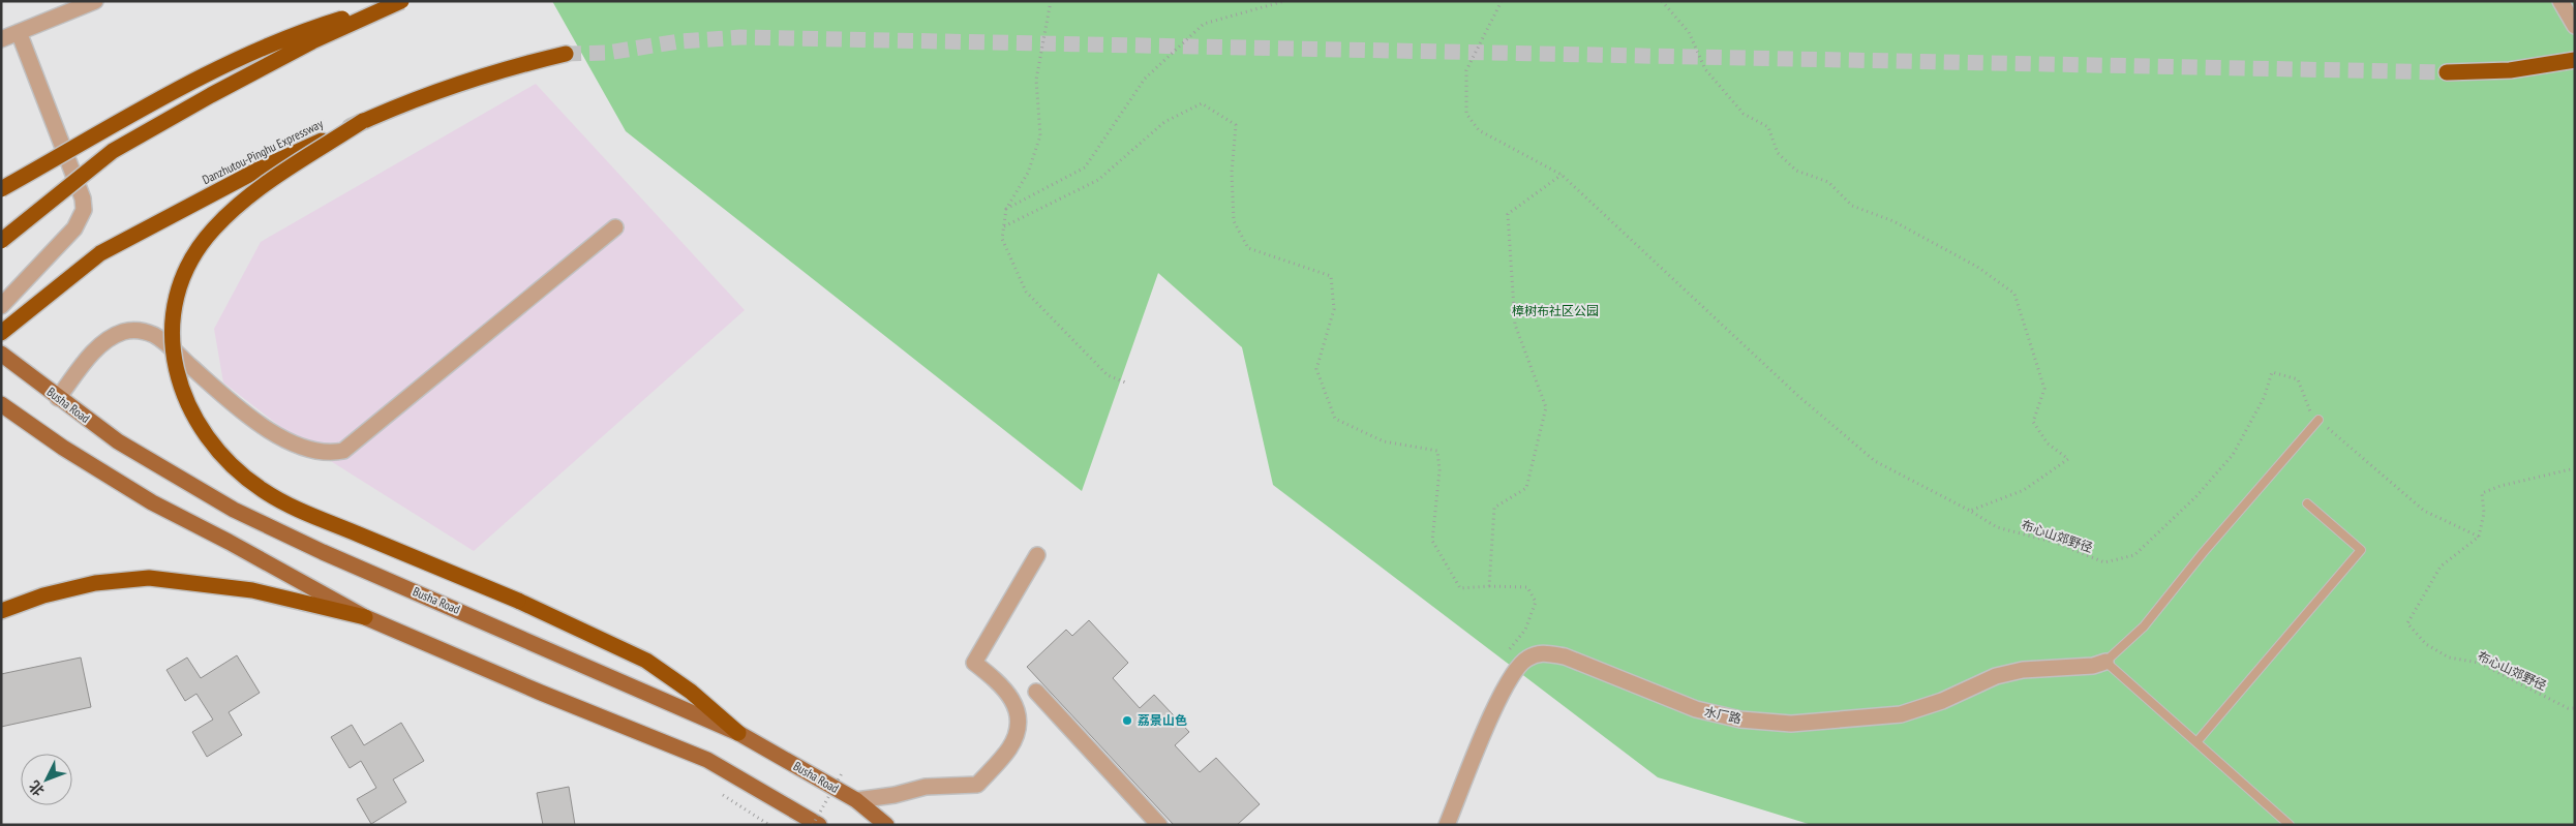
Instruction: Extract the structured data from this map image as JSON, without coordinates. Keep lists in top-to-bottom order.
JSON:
{
  "streets": {
    "highway": ["Danzhutou-Pinghu Expressway"],
    "main road": ["Busha Road"],
    "street": ["水厂路"],
    "path": ["布心山郊野径"]
  },
  "parks": ["樟树布社区公园"],
  "places": ["荔景山色"],
  "north": "bottom left"
}
